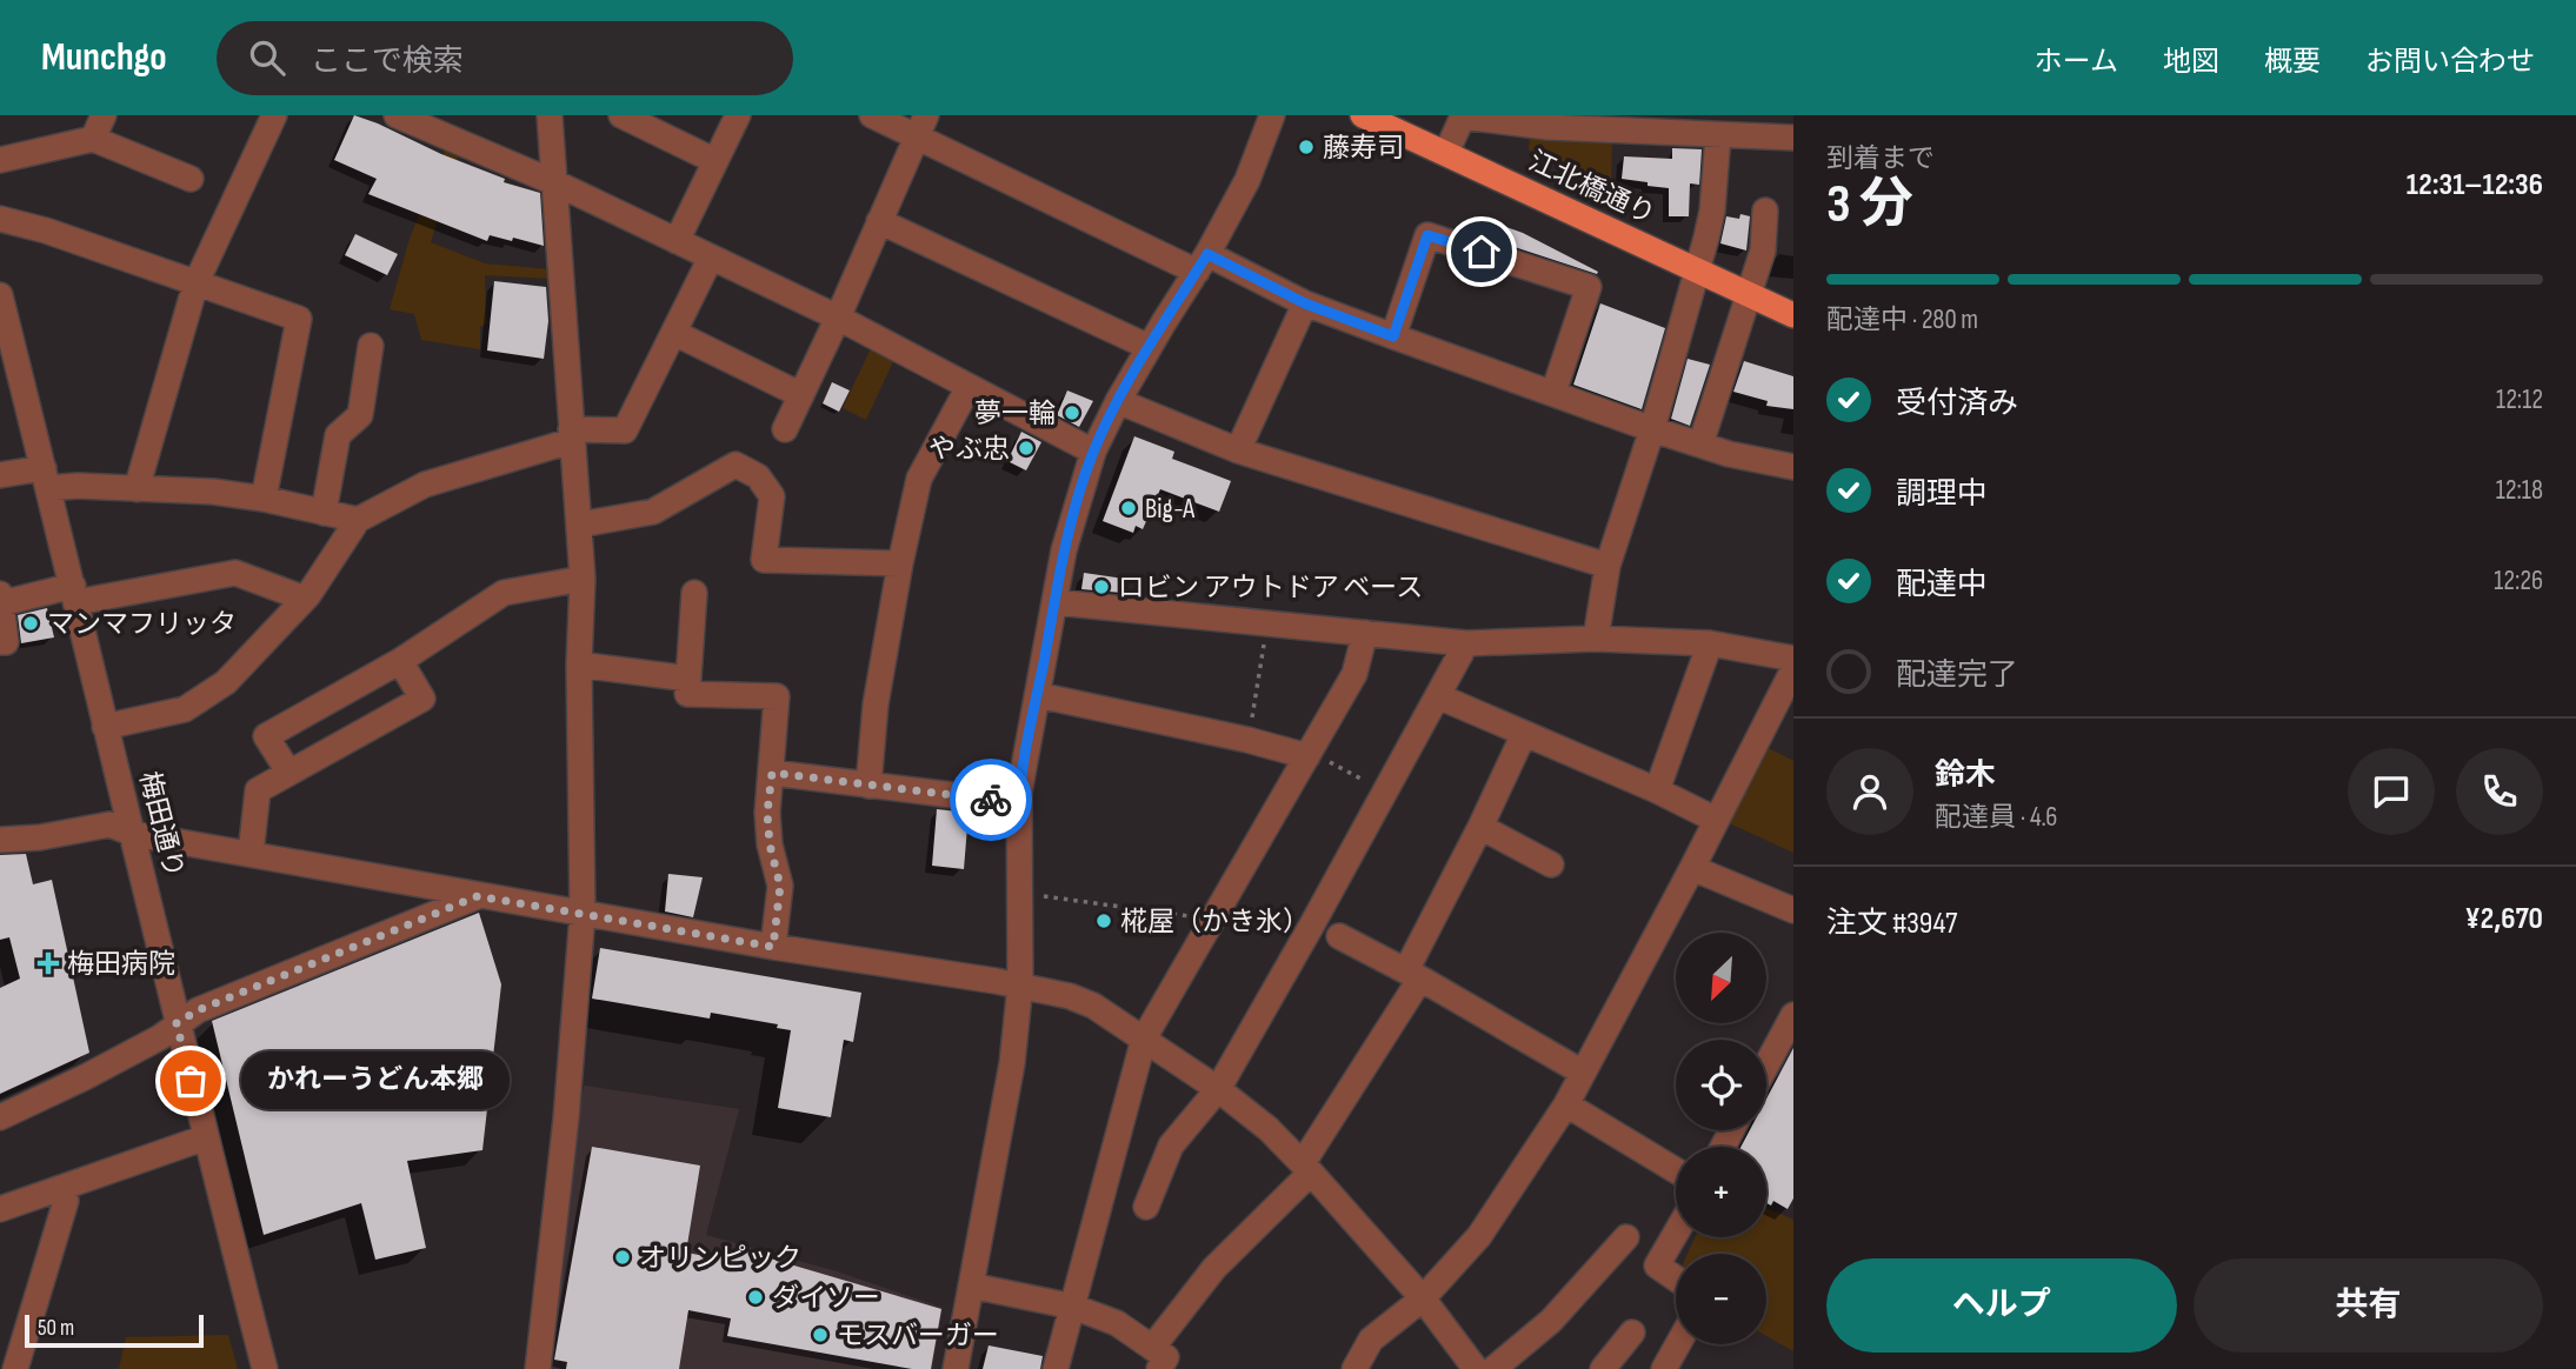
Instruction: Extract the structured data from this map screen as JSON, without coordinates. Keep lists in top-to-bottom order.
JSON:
{
  "streets": {
    "main road": ["江北橋通り"],
    "street": ["梅田通り"]
  },
  "places": {
    "other": [
      "藤寿司",
      "夢一輪",
      "やぶ忠",
      "Big-A",
      "ロビン アウトドア ベース",
      "マンマフリッタ",
      "椛屋（かき氷）",
      "かれーうどん本郷",
      "オリンピック",
      "ダイソー",
      "モスバーガー"
    ],
    "health": ["梅田病院"]
  },
  "scale_bar": "50 m",
  "north": "bottom left",
  "page": {
    "header": "Munchgo",
    "search": "ここで検索",
    "nav": [
      "ホーム",
      "地図",
      "概要",
      "お問い合わせ"
    ],
    "heading": ["3 分", "到着まで", "12:31–12:36"],
    "panel": [
      "鈴木",
      "配達員 · 4.6",
      "注文 #3947",
      "¥2,670"
    ],
    "bar": "配達中 · 280 m",
    "list": [
      ["受付済み", "12:12"],
      ["調理中", "12:18"],
      ["配達中", "12:26"],
      "配達完了"
    ],
    "map_buttons": ["+", "−"],
    "bubble": "かれーうどん本郷",
    "buttons": ["ヘルプ", "共有"],
    "scale": "50 m"
  }
}
